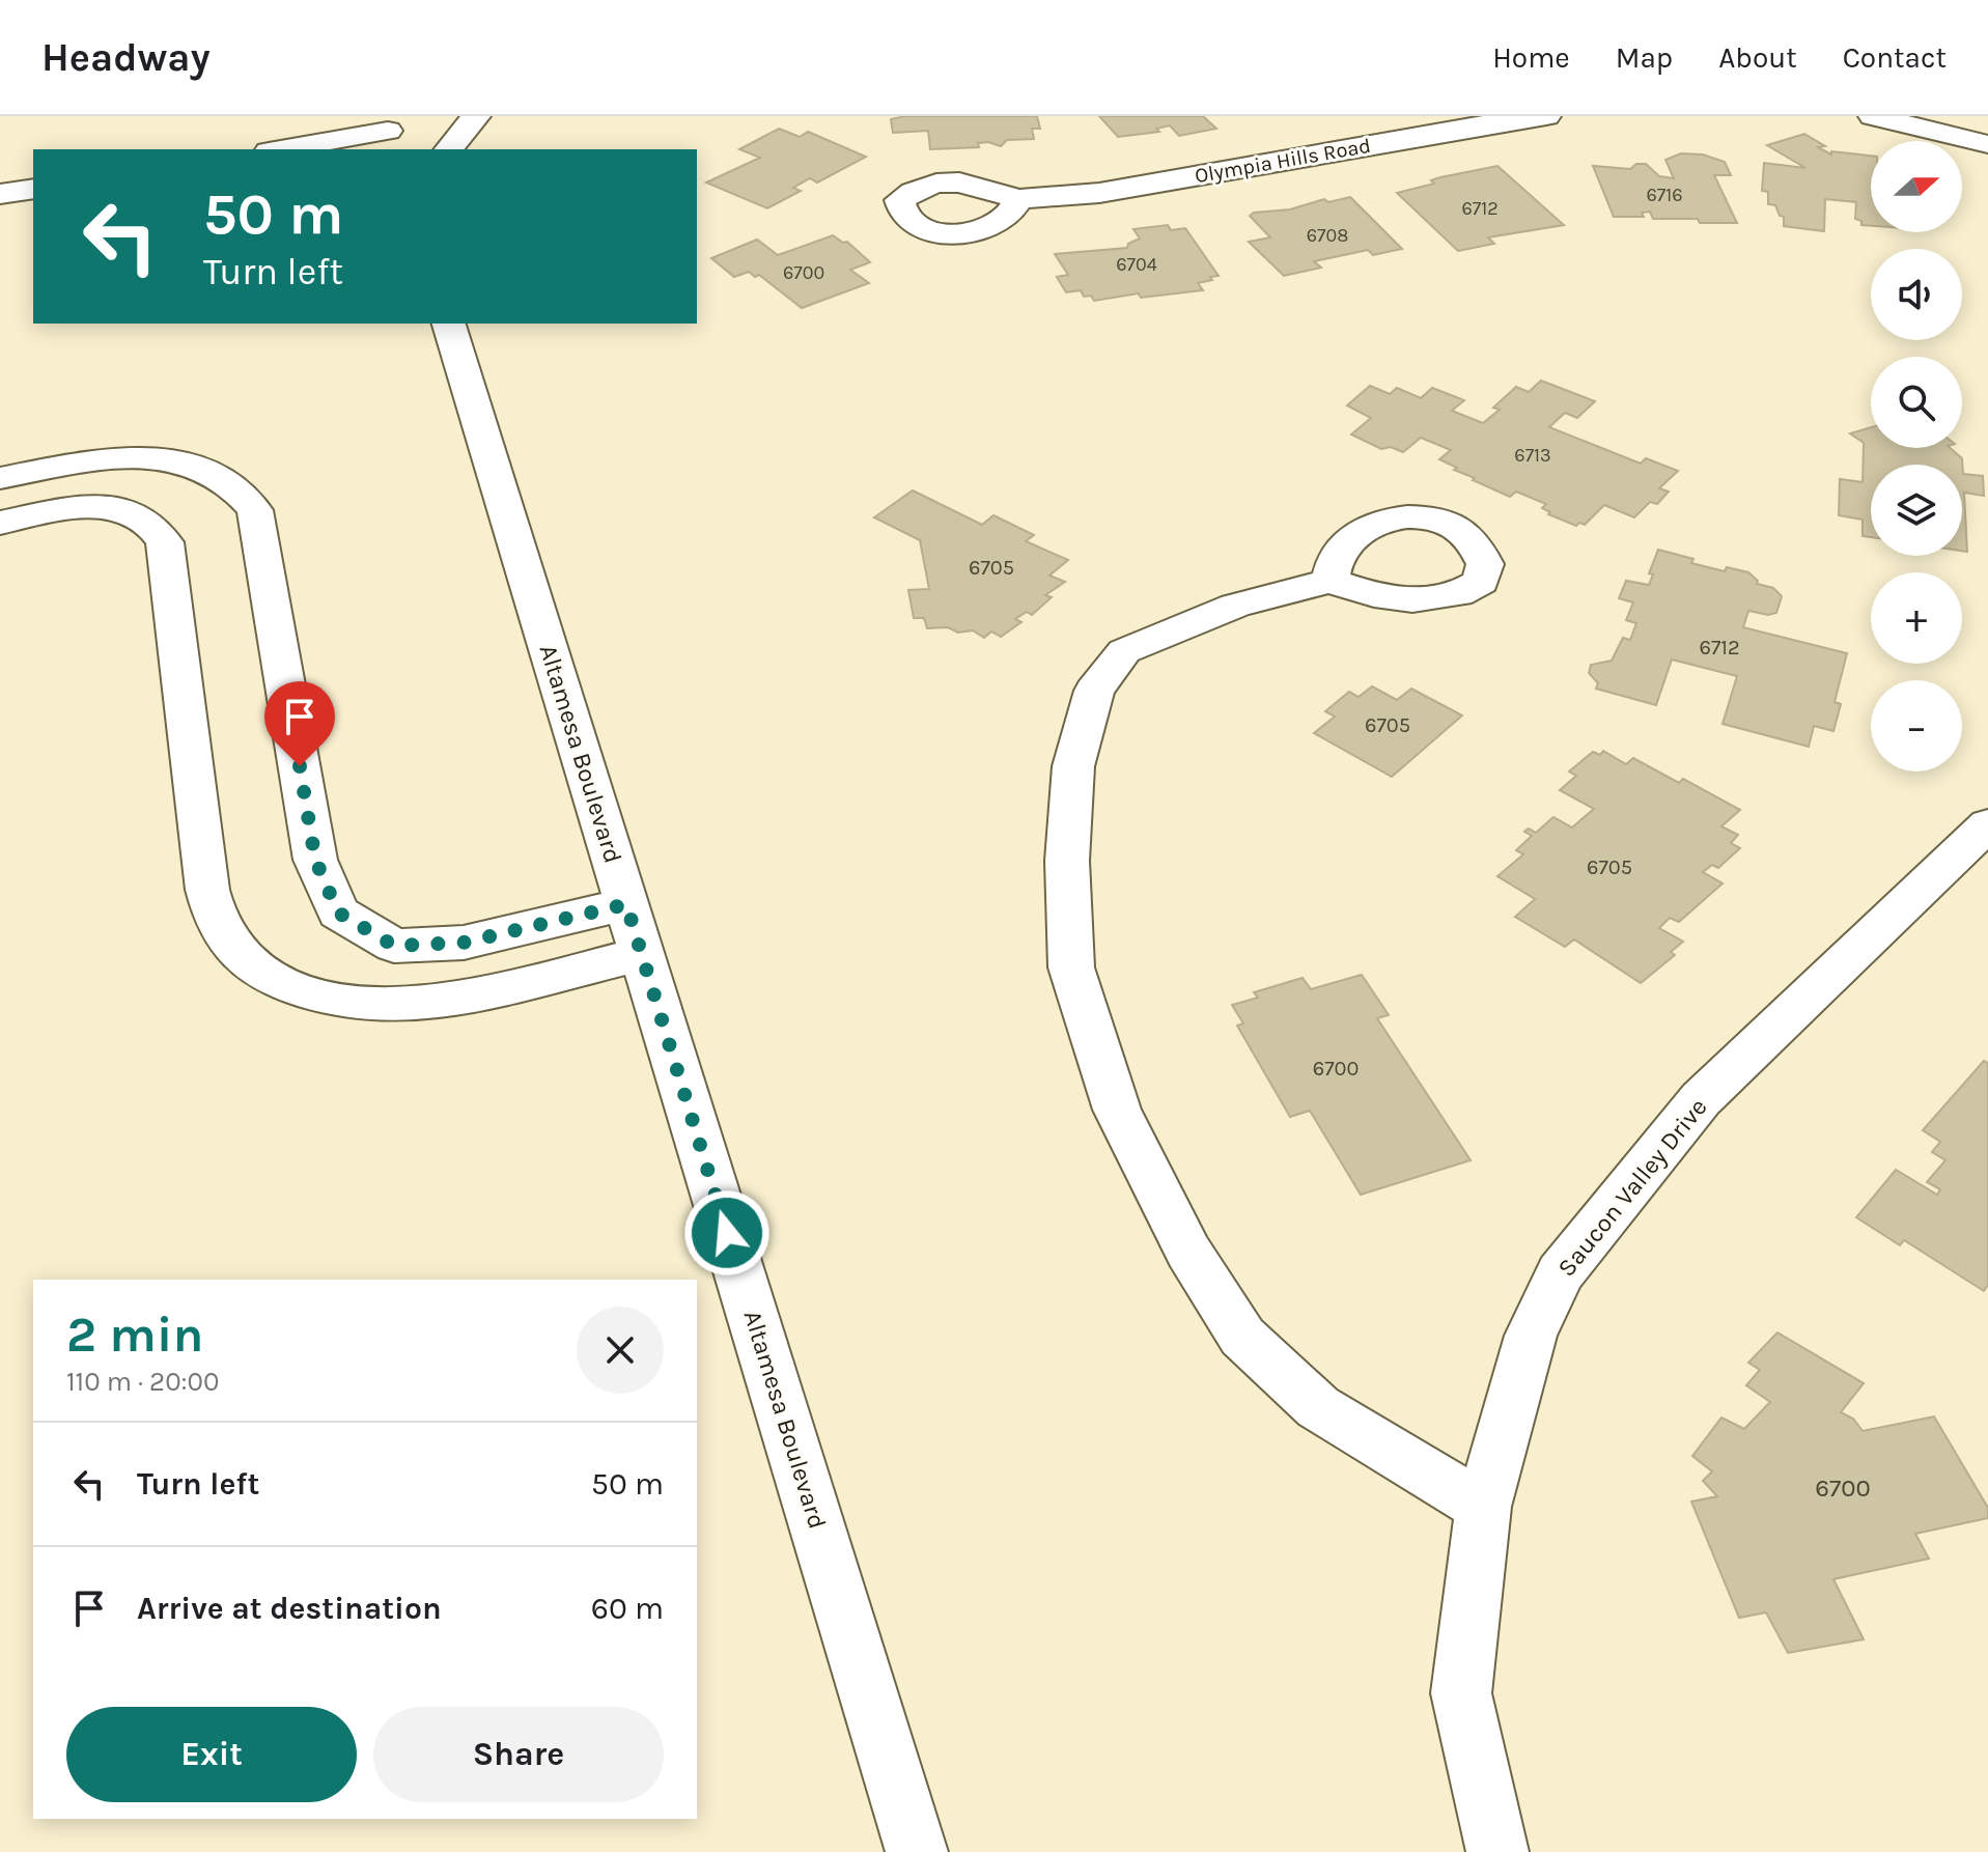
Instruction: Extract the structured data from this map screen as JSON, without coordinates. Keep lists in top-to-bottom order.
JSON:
{
  "streets": {
    "street": ["Olympia Hills Road", "Altamesa Boulevard", "Saucon Valley Drive"]
  },
  "house_numbers": [
    "6716",
    "6712",
    "6708",
    "6704",
    "6700",
    "6713",
    "6705",
    "6712",
    "6705",
    "6705",
    "6700",
    "6700"
  ],
  "north": "right",
  "page": {
    "header": "Headway",
    "nav": [
      "Home",
      "Map",
      "About",
      "Contact"
    ],
    "map_buttons": ["+", "−"],
    "turn": ["50 m", "Turn left"],
    "heading": ["2 min", "110 m · 20:00"],
    "list": [
      {
        "name": "Turn left",
        "value": "50 m"
      },
      {
        "name": "Arrive at destination",
        "value": "60 m"
      }
    ],
    "buttons": ["Exit", "Share"]
  }
}
